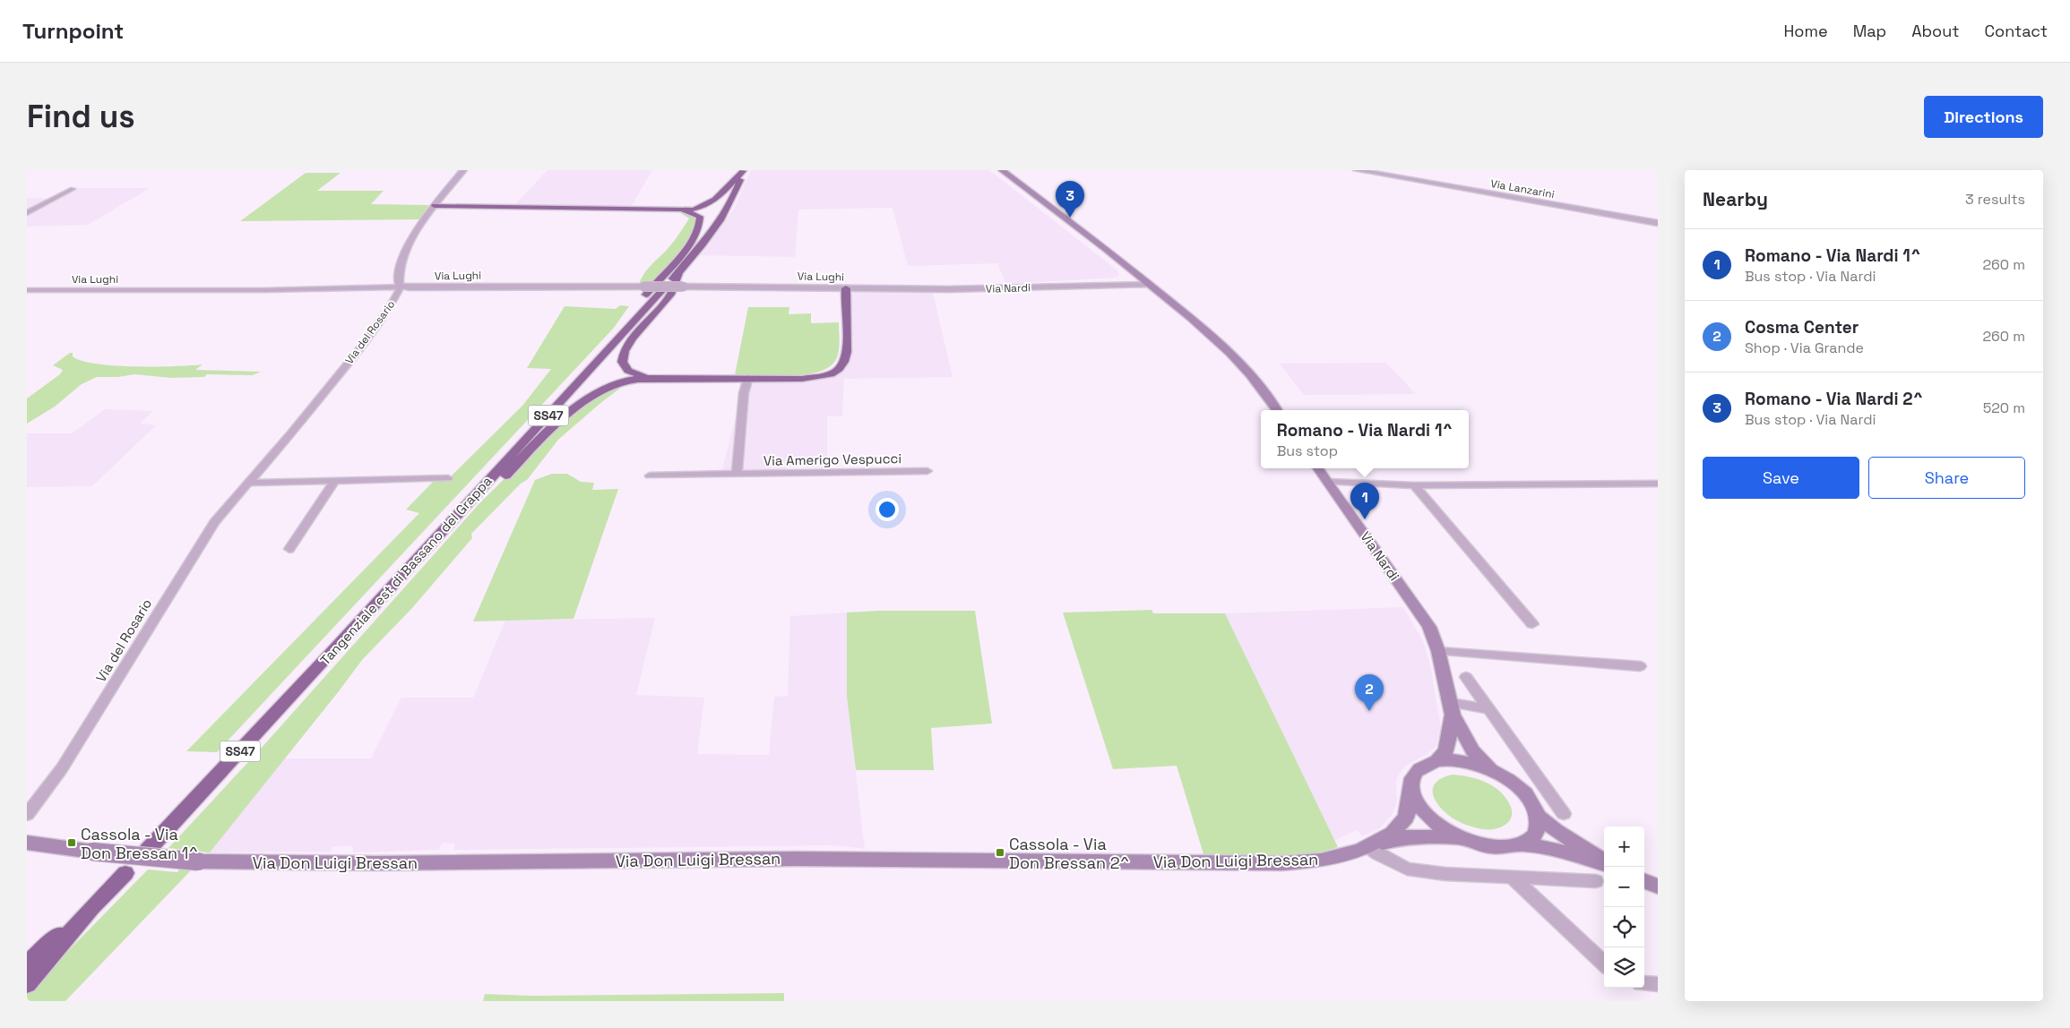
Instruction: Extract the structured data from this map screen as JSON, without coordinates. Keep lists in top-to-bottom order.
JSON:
{
  "streets": {
    "highway": ["SS47", "Tangenziale est di Bassano del Grappa"],
    "main road": ["Via Nardi", "Via Don Luigi Bressan"],
    "street": [
      "Via Lanzarini",
      "Via Lughi",
      "Via del Rosario",
      "Via Amerigo Vespucci"
    ]
  },
  "crossings": [
    ["Via Lughi", "Via Nardi"],
    ["Via Lughi", "Via del Rosario"],
    ["Via Nardi", "Via Don Luigi Bressan"]
  ],
  "places": {
    "transit": ["Cassola - Via Don Bressan 1^", "Cassola - Via Don Bressan 2^"]
  },
  "page": {
    "header": "Turnpoint",
    "nav": [
      "Home",
      "Map",
      "About",
      "Contact"
    ],
    "buttons": [
      "Directions",
      ["Save", "Share"]
    ],
    "title": "Find us",
    "heading": ["Nearby", "3 results"],
    "pins": ["3", "1", "2"],
    "list": [
      {
        "mark": "1",
        "name": "Romano - Via Nardi 1^",
        "note": "Bus stop · Via Nardi",
        "value": "260 m"
      },
      {
        "mark": "2",
        "name": "Cosma Center",
        "note": "Shop · Via Grande",
        "value": "260 m"
      },
      {
        "mark": "3",
        "name": "Romano - Via Nardi 2^",
        "note": "Bus stop · Via Nardi",
        "value": "520 m"
      }
    ],
    "popup": ["Romano - Via Nardi 1^", "Bus stop"],
    "map_buttons": ["+", "−"]
  }
}
